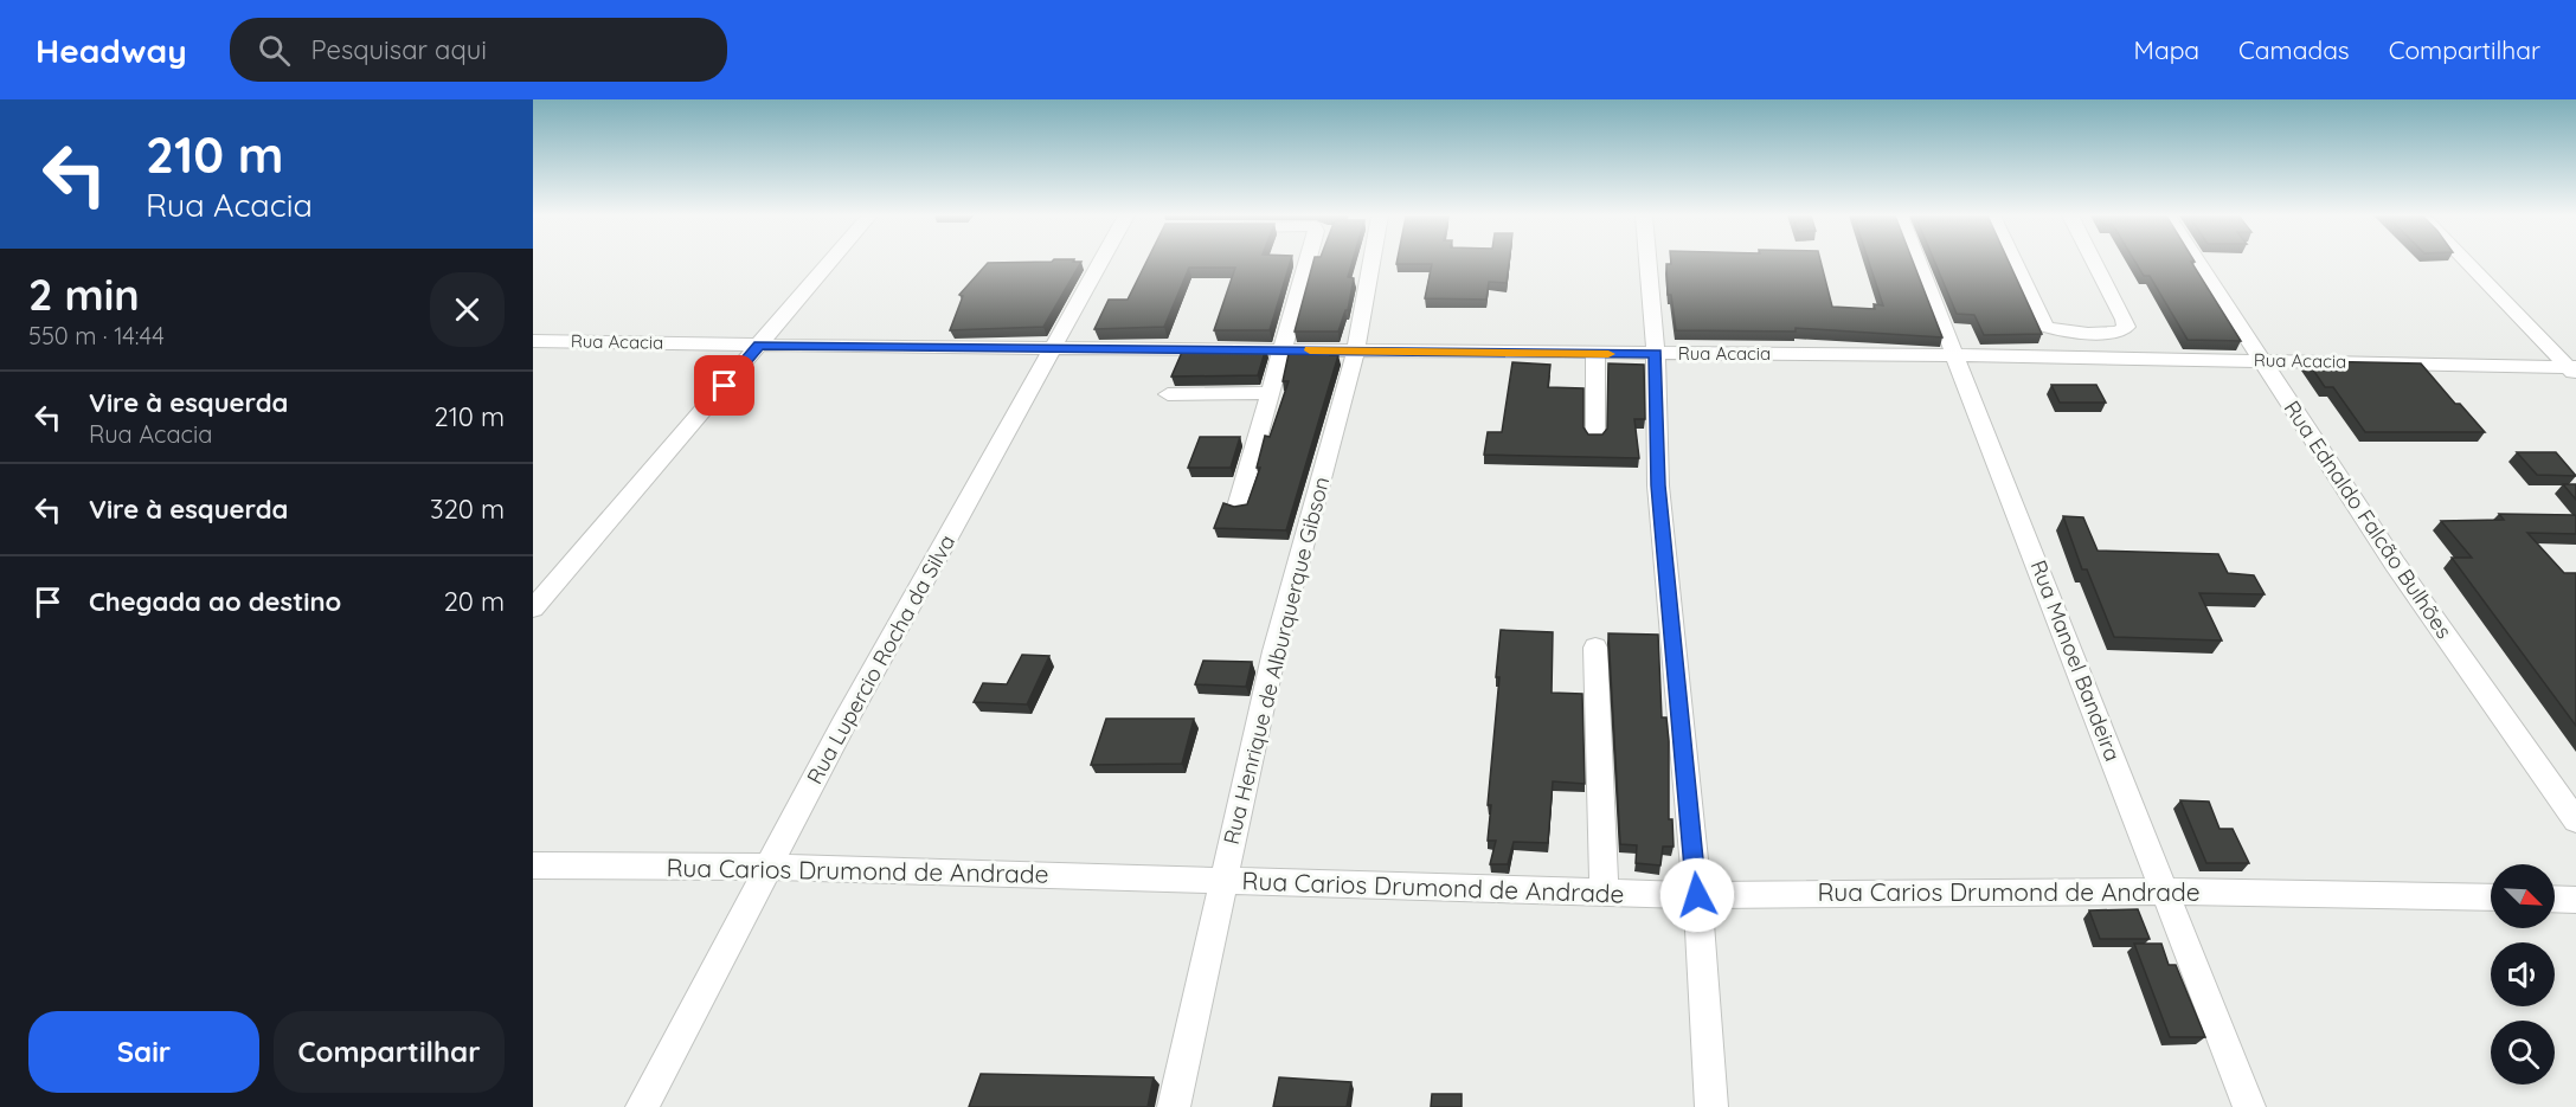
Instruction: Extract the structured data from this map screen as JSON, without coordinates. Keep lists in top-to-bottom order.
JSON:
{
  "streets": {
    "street": [
      "Rua Acacia",
      "Rua Ednaldo Falcão Bulhões",
      "Rua Lupercio Rocha da Silva",
      "Rua Henrique de Alburquerque Gibson",
      "Rua Manoel Bandeira",
      "Rua Carios Drumond de Andrade"
    ]
  },
  "crossings": [
    ["Rua Acacia", "Rua Ednaldo Falcão Bulhões"],
    ["Rua Acacia", "Rua Lupercio Rocha da Silva"],
    ["Rua Acacia", "Rua Henrique de Alburquerque Gibson"],
    ["Rua Acacia", "Rua Manoel Bandeira"],
    ["Rua Lupercio Rocha da Silva", "Rua Carios Drumond de Andrade"],
    ["Rua Henrique de Alburquerque Gibson", "Rua Carios Drumond de Andrade"],
    ["Rua Manoel Bandeira", "Rua Carios Drumond de Andrade"]
  ],
  "north": "bottom right",
  "page": {
    "header": "Headway",
    "search": "Pesquisar aqui",
    "nav": ["Mapa", "Camadas", "Compartilhar"],
    "turn": ["210 m", "Rua Acacia"],
    "heading": ["2 min", "550 m · 14:44"],
    "list": [
      {
        "name": "Vire à esquerda",
        "note": "Rua Acacia",
        "value": "210 m"
      },
      {
        "name": "Vire à esquerda",
        "value": "320 m"
      },
      {
        "name": "Chegada ao destino",
        "value": "20 m"
      }
    ],
    "buttons": ["Sair", "Compartilhar"]
  }
}
